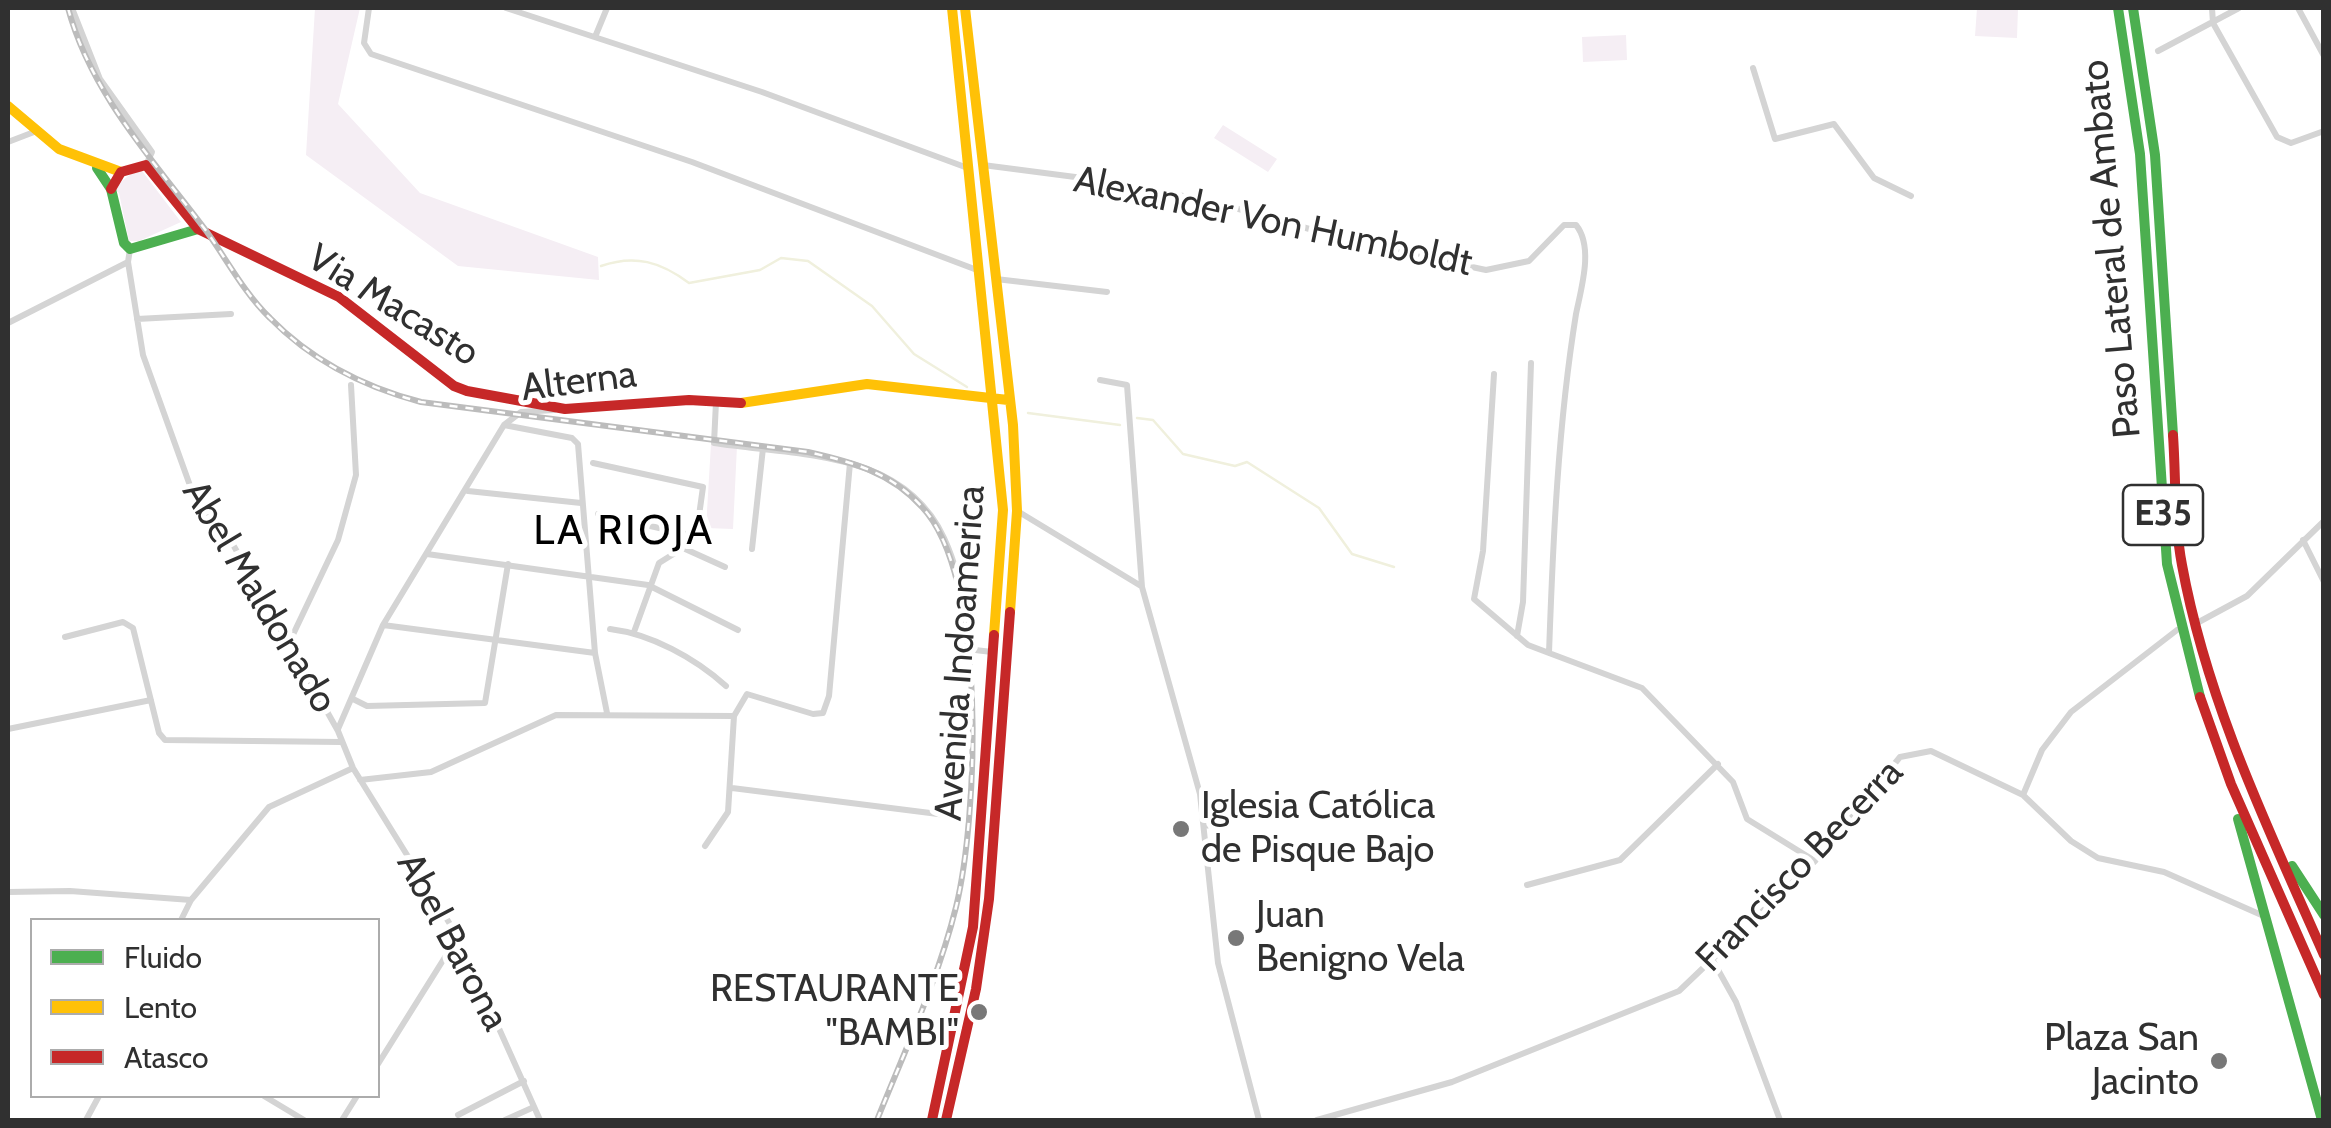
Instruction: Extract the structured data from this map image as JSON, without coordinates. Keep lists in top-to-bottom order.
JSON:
{
  "streets": {
    "main road": [
      "Paso Lateral de Ambato",
      "Via Macasto",
      "Alterna",
      "E35",
      "Avenida Indoamerica"
    ],
    "street": [
      "Alexander Von Humboldt",
      "Abel Maldonado",
      "Francisco Becerra",
      "Abel Barona"
    ]
  },
  "crossings": [
    ["Alexander Von Humboldt", "Avenida Indoamerica"],
    ["Via Macasto", "Alterna"],
    ["Alterna", "Abel Maldonado"],
    ["Alterna", "Avenida Indoamerica"],
    ["Abel Maldonado", "Abel Barona"]
  ],
  "districts": ["LA RIOJA"],
  "places": [
    "Iglesia Católica de Pisque Bajo",
    "Juan Benigno Vela",
    "RESTAURANTE \"BAMBI\"",
    "Plaza San Jacinto"
  ],
  "legend": ["Fluido", "Lento", "Atasco"]
}
